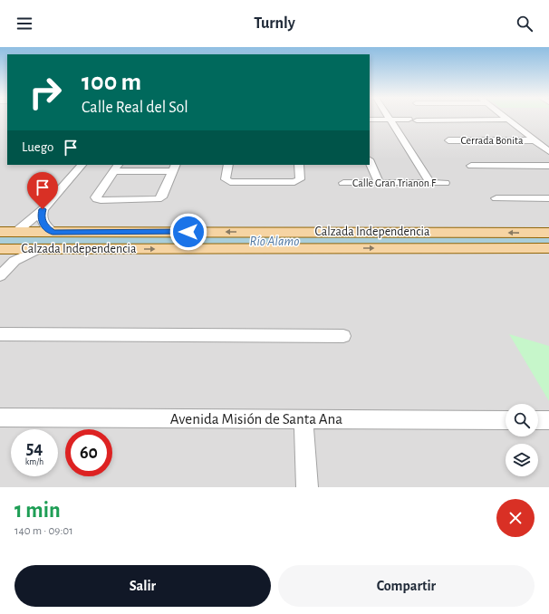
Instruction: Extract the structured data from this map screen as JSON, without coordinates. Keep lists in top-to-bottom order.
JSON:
{
  "streets": {
    "main road": ["Calzada Independencia"],
    "street": ["Cerrada Bonita", "Calle Gran Trianon F", "Avenida Misión de Santa Ana"]
  },
  "water": ["Río Alamo"],
  "page": {
    "header": "Turnly",
    "turn": ["100 m", "Calle Real del Sol"],
    "then": "Luego",
    "speed": "54 km/h",
    "limit": "60",
    "heading": ["1 min", "140 m · 09:01"],
    "buttons": ["Salir", "Compartir"]
  }
}
